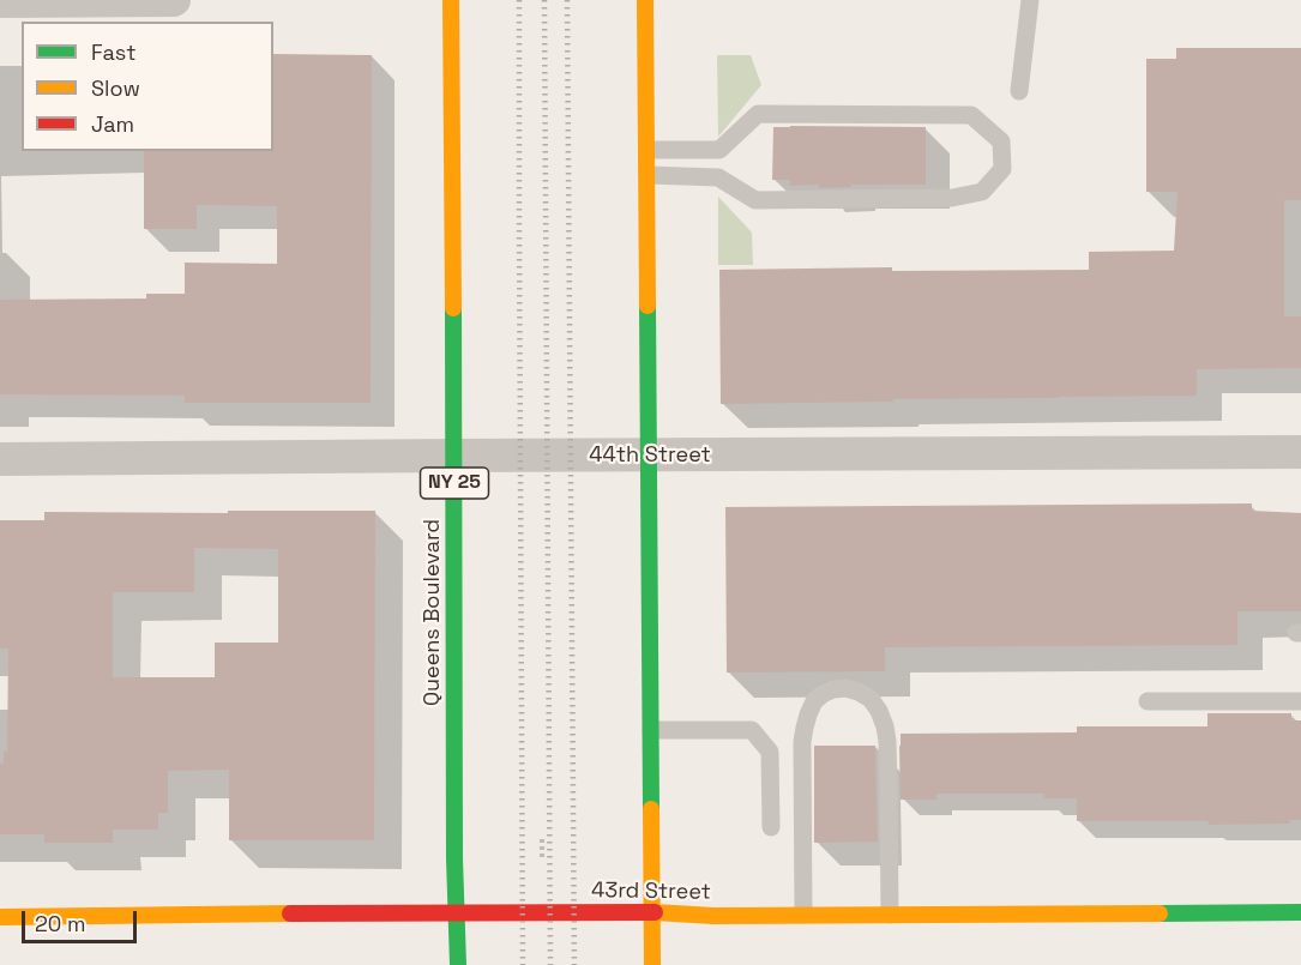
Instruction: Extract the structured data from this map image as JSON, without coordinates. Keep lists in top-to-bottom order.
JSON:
{
  "streets": {
    "main road": ["NY 25", "Queens Boulevard", "43rd Street"],
    "street": ["44th Street"]
  },
  "crossings": [
    ["44th Street", "Queens Boulevard"],
    ["Queens Boulevard", "43rd Street"]
  ],
  "legend": ["Fast", "Slow", "Jam"],
  "scale_bar": "20 m"
}
